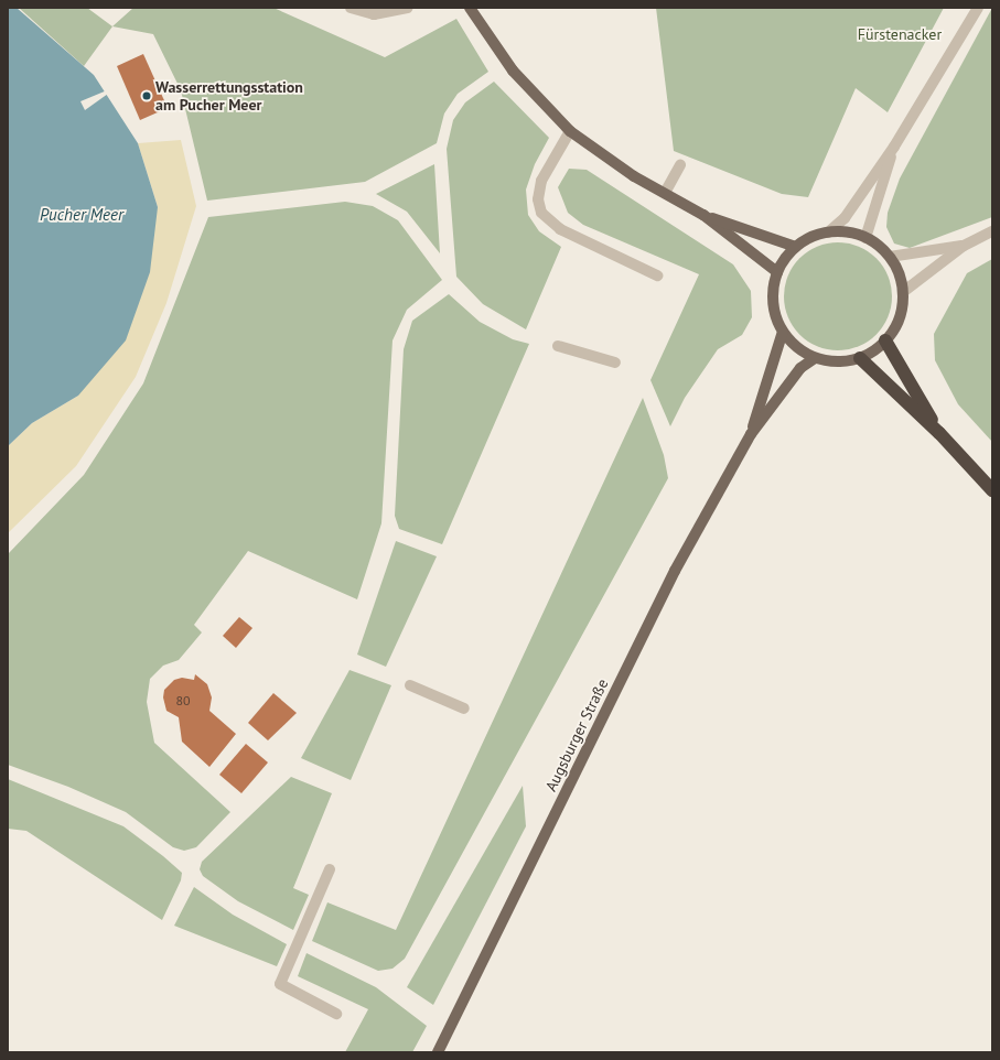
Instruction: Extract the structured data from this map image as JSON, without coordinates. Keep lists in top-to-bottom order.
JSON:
{
  "streets": {
    "main road": ["Augsburger Straße"]
  },
  "water": ["Pucher Meer"],
  "parks": ["Fürstenacker"],
  "places": ["Wasserrettungsstation am Pucher Meer"],
  "house_numbers": ["80"]
}
